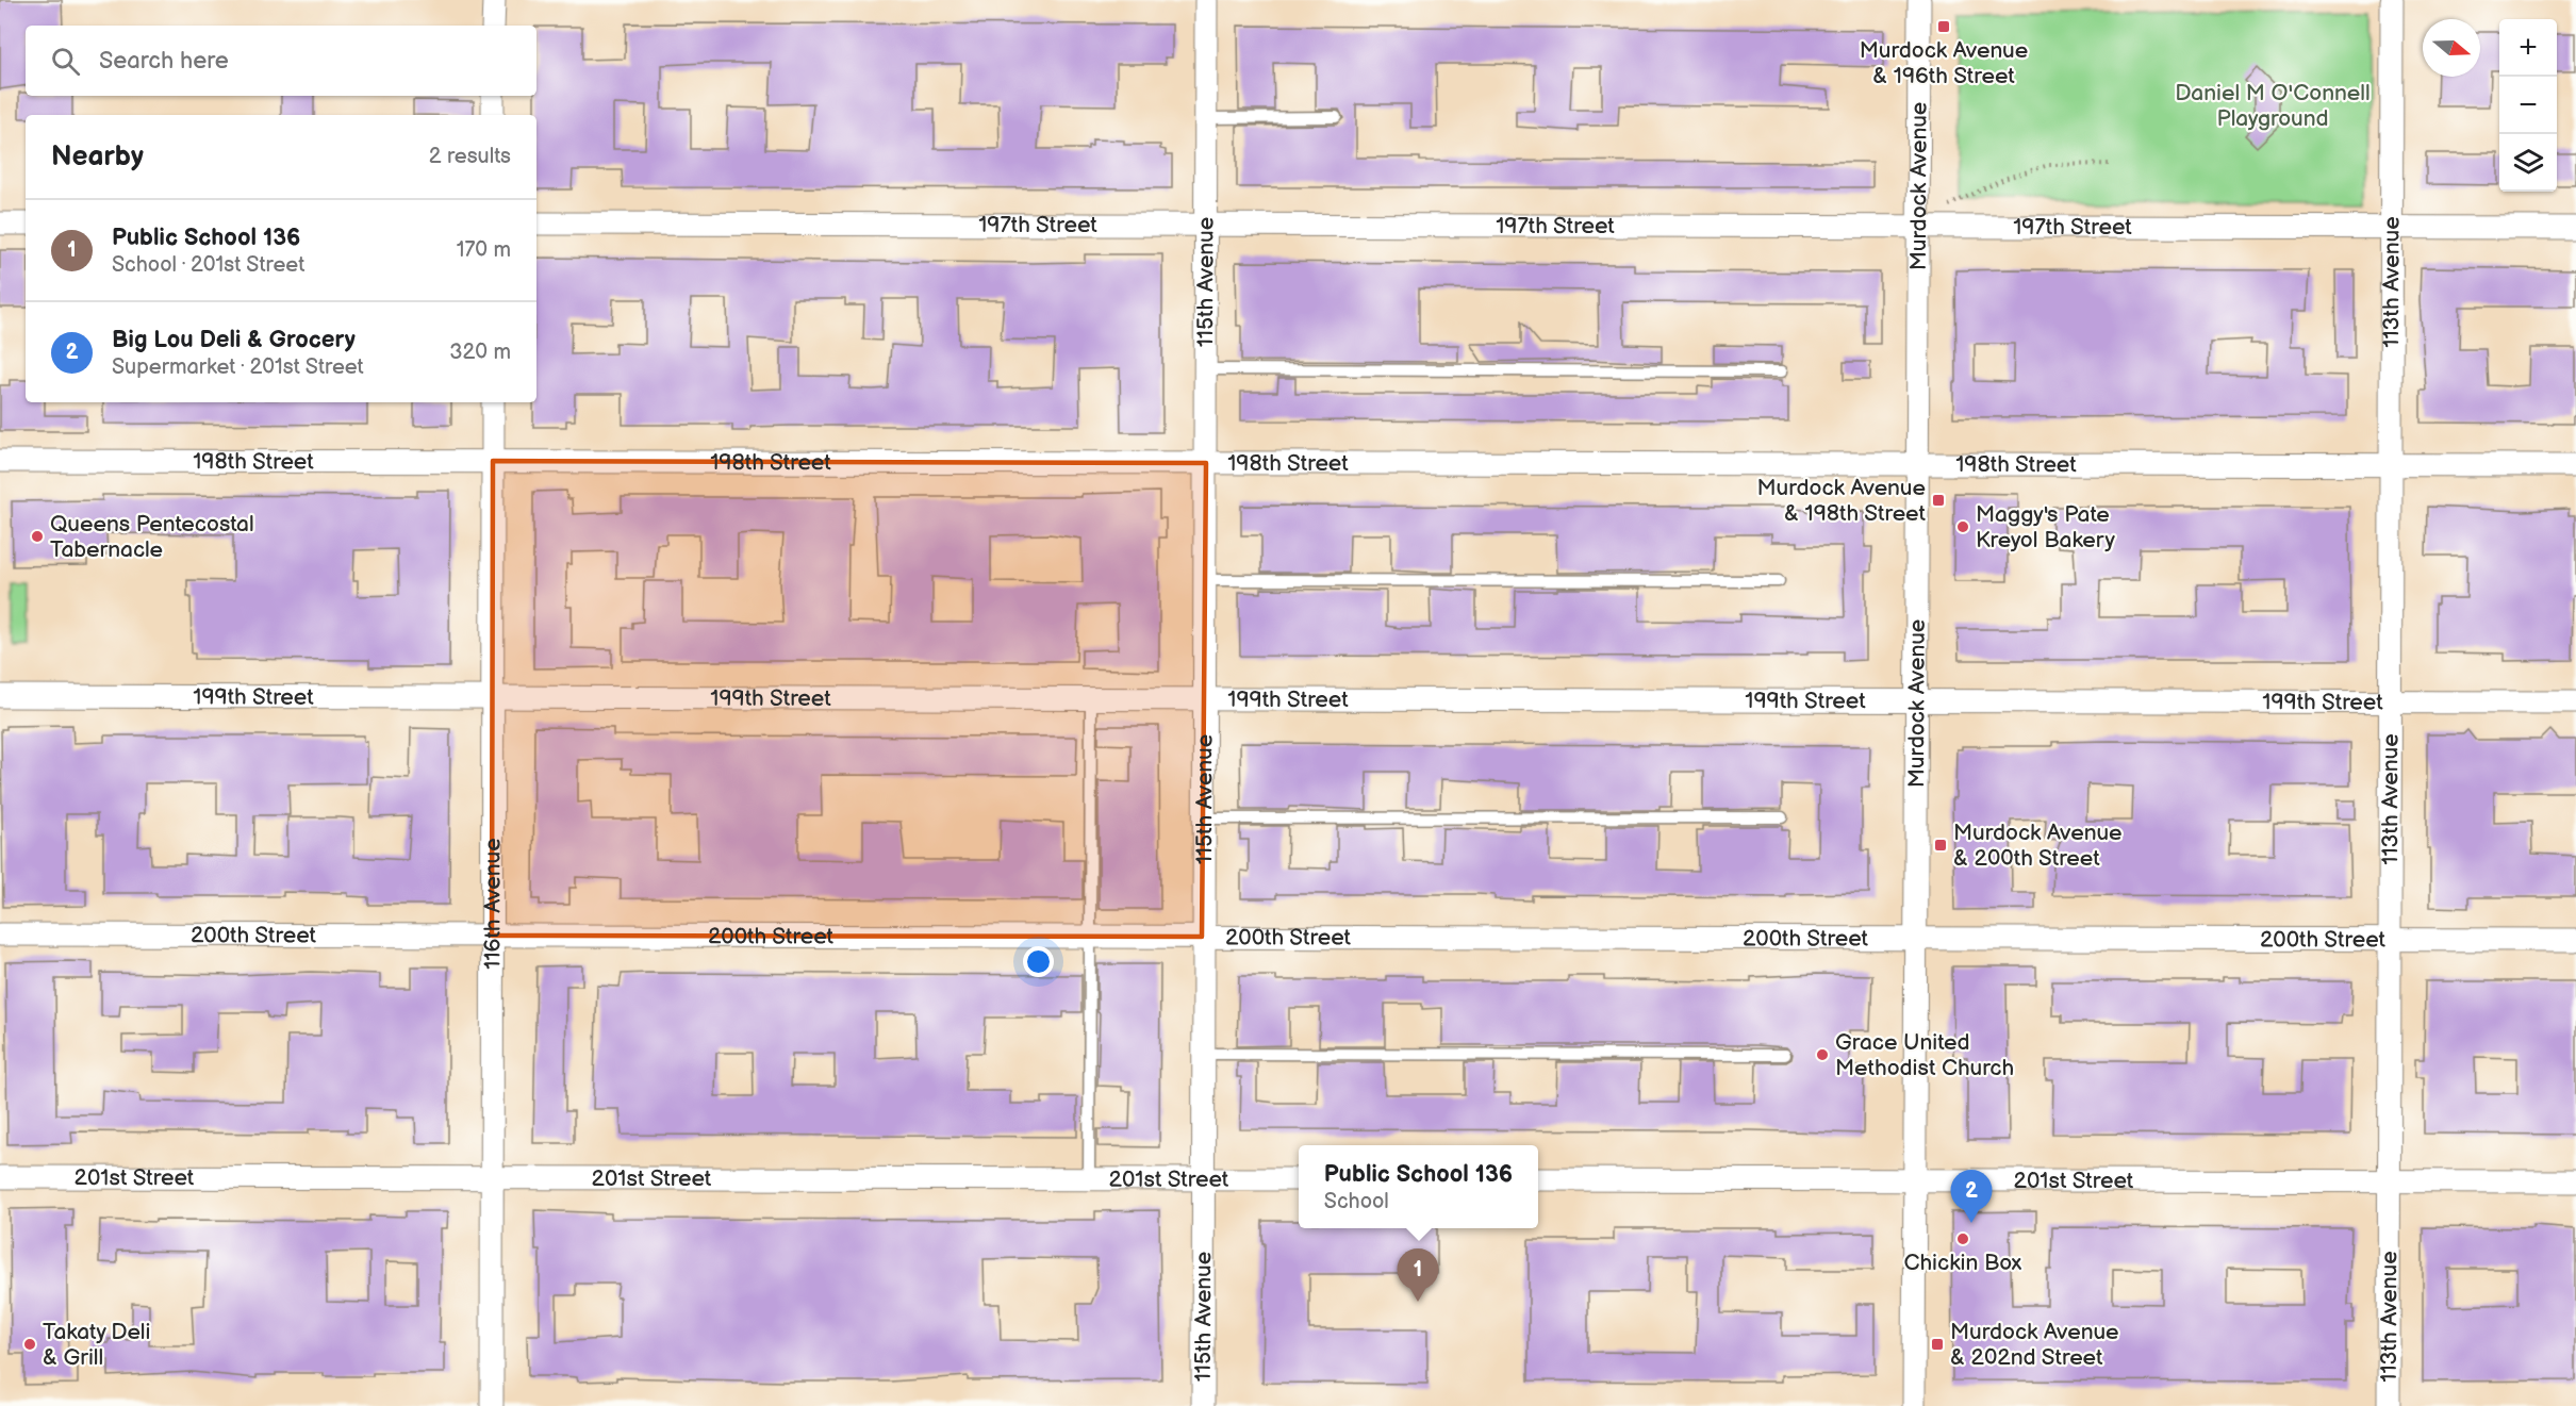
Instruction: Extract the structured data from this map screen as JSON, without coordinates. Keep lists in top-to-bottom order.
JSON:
{
  "streets": {
    "street": [
      "Murdock Avenue",
      "197th Street",
      "115th Avenue",
      "113th Avenue",
      "198th Street",
      "199th Street",
      "116th Avenue",
      "200th Street",
      "201st Street"
    ]
  },
  "crossings": [
    ["Murdock Avenue", "197th Street"],
    ["Murdock Avenue", "198th Street"],
    ["Murdock Avenue", "199th Street"],
    ["Murdock Avenue", "200th Street"],
    ["Murdock Avenue", "201st Street"],
    ["197th Street", "115th Avenue"],
    ["197th Street", "113th Avenue"],
    ["115th Avenue", "198th Street"],
    ["115th Avenue", "199th Street"],
    ["115th Avenue", "200th Street"],
    ["115th Avenue", "201st Street"],
    ["113th Avenue", "198th Street"],
    ["113th Avenue", "199th Street"],
    ["113th Avenue", "200th Street"],
    ["113th Avenue", "201st Street"],
    ["198th Street", "116th Avenue"],
    ["199th Street", "116th Avenue"],
    ["116th Avenue", "200th Street"],
    ["116th Avenue", "201st Street"]
  ],
  "parks": ["Daniel M O'Connell Playground"],
  "places": {
    "transit": [
      "Murdock Avenue & 196th Street",
      "Murdock Avenue & 198th Street",
      "Murdock Avenue & 200th Street",
      "Murdock Avenue & 202nd Street"
    ],
    "other": [
      "Maggy's Pate Kreyol Bakery",
      "Queens Pentecostal Tabernacle",
      "Grace United Methodist Church",
      "Chickin Box",
      "Takaty Deli & Grill"
    ]
  },
  "north": "right",
  "page": {
    "map_buttons": ["+", "−"],
    "search": "Search here",
    "heading": ["Nearby", "2 results"],
    "list": [
      {
        "mark": "1",
        "name": "Public School 136",
        "note": "School · 201st Street",
        "value": "170 m"
      },
      {
        "mark": "2",
        "name": "Big Lou Deli & Grocery",
        "note": "Supermarket · 201st Street",
        "value": "320 m"
      }
    ],
    "popup": ["Public School 136", "School"],
    "pins": ["2", "1"]
  }
}
